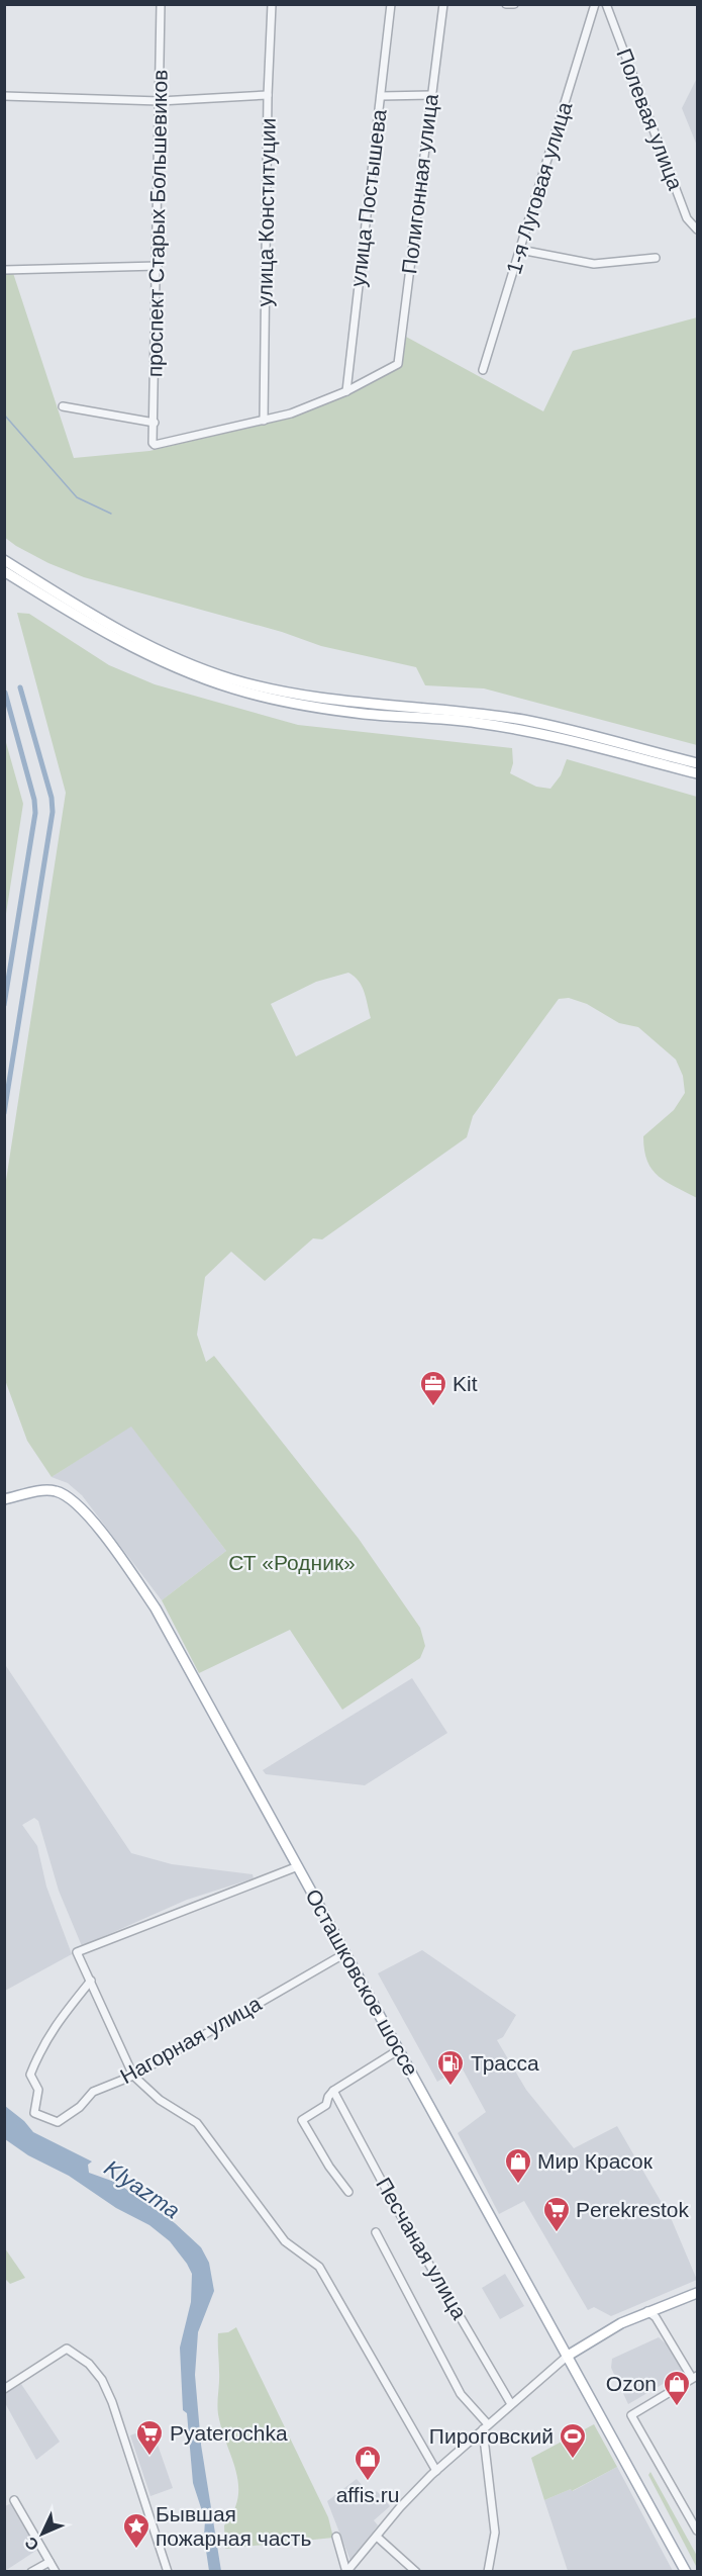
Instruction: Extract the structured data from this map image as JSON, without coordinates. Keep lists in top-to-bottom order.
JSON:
{
  "streets": {
    "main road": ["Осташковское шоссе"],
    "street": [
      "Полевая улица",
      "Полигонная улица",
      "1-я Луговая улица",
      "улица Постышева",
      "улица Конституции",
      "проспект Старых Большевиков",
      "Нагорная улица",
      "Песчаная улица"
    ]
  },
  "crossings": [
    ["Полигонная улица", "улица Постышева"],
    ["улица Конституции", "проспект Старых Большевиков"],
    ["Осташковское шоссе", "Нагорная улица"]
  ],
  "water": ["Klyazma"],
  "parks": ["СТ «Родник»"],
  "places": {
    "office": ["Kit"],
    "fuel station": ["Трасса"],
    "shop": ["Мир Красок", "Ozon", "affis.ru"],
    "supermarket": ["Perekrestok", "Pyaterochka"],
    "sports": ["Пироговский"],
    "place": ["Бывшая пожарная часть"]
  },
  "north": "bottom left"
}
